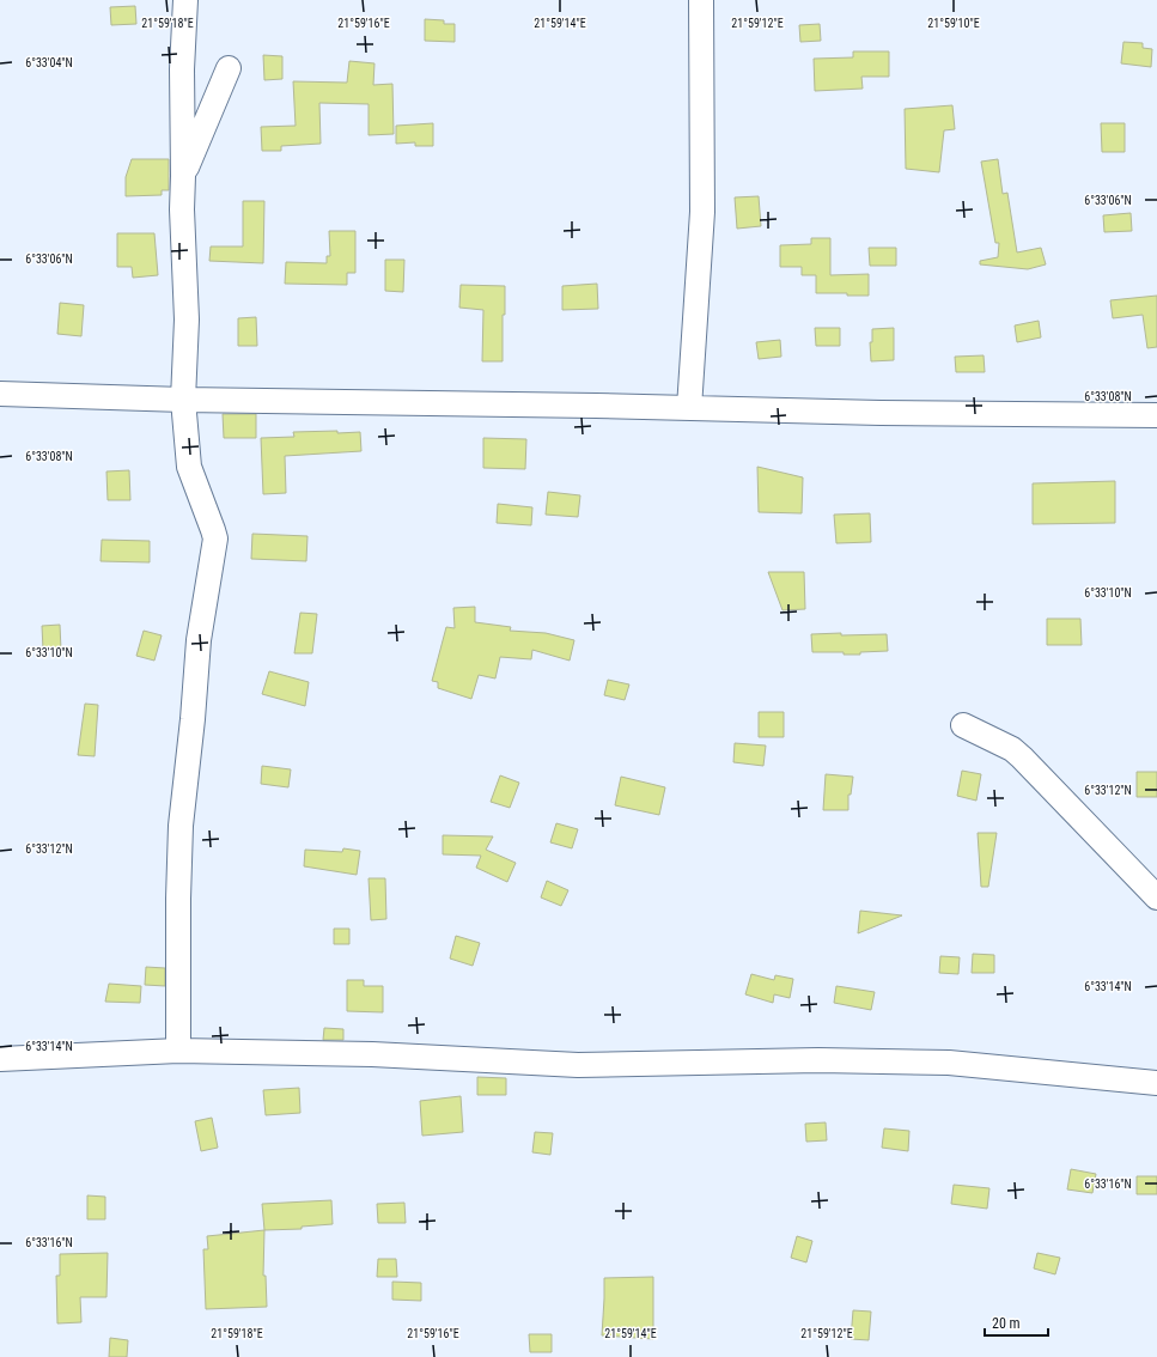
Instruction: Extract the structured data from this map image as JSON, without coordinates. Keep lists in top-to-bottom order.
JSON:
{
  "scale_bar": "20 m",
  "coordinates": [
    "21°59'18\"E",
    "21°59'16\"E",
    "21°59'14\"E",
    "21°59'12\"E",
    "21°59'10\"E",
    "6°33'04\"N",
    "6°33'06\"N",
    "6°33'08\"N",
    "6°33'10\"N",
    "6°33'12\"N",
    "6°33'14\"N",
    "6°33'16\"N"
  ]
}
